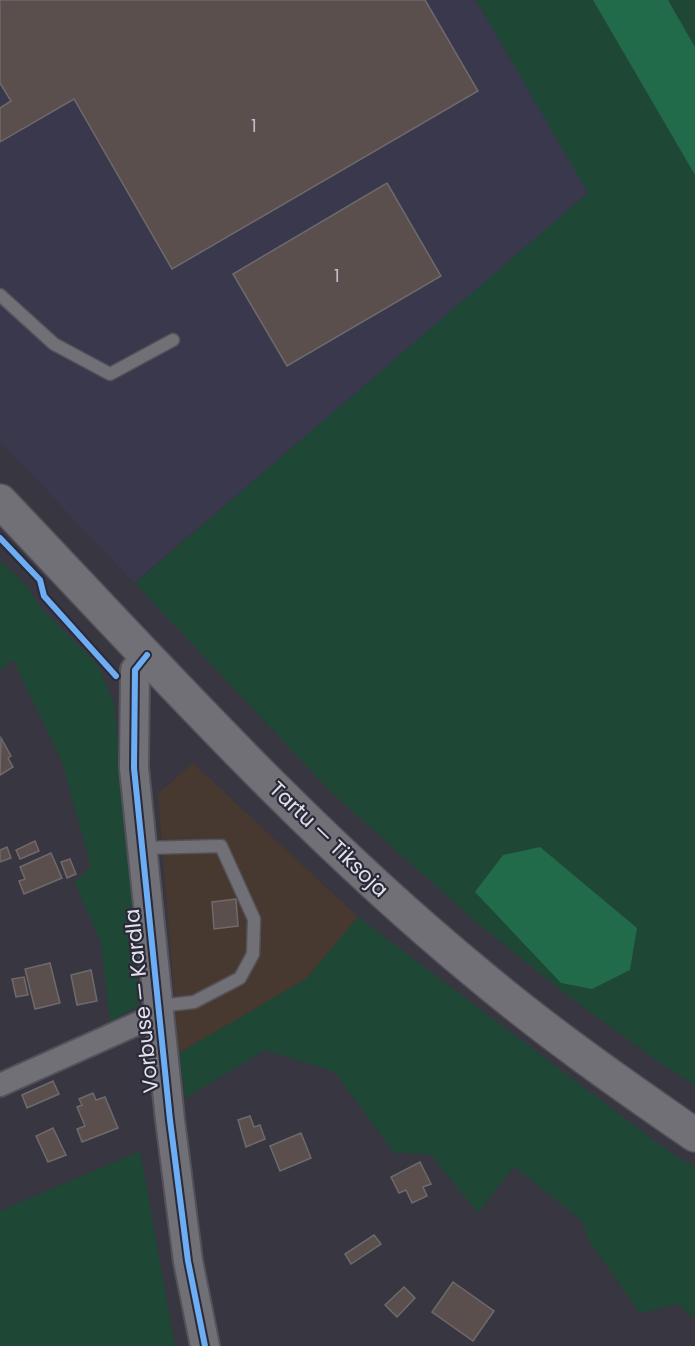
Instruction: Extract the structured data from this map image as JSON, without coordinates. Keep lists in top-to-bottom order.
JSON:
{
  "streets": {
    "main road": ["Tartu — Tiksoja"],
    "street": ["Vorbuse — Kardla"]
  },
  "crossings": [
    ["Tartu — Tiksoja", "Vorbuse — Kardla"]
  ],
  "house_numbers": ["1", "1"]
}
